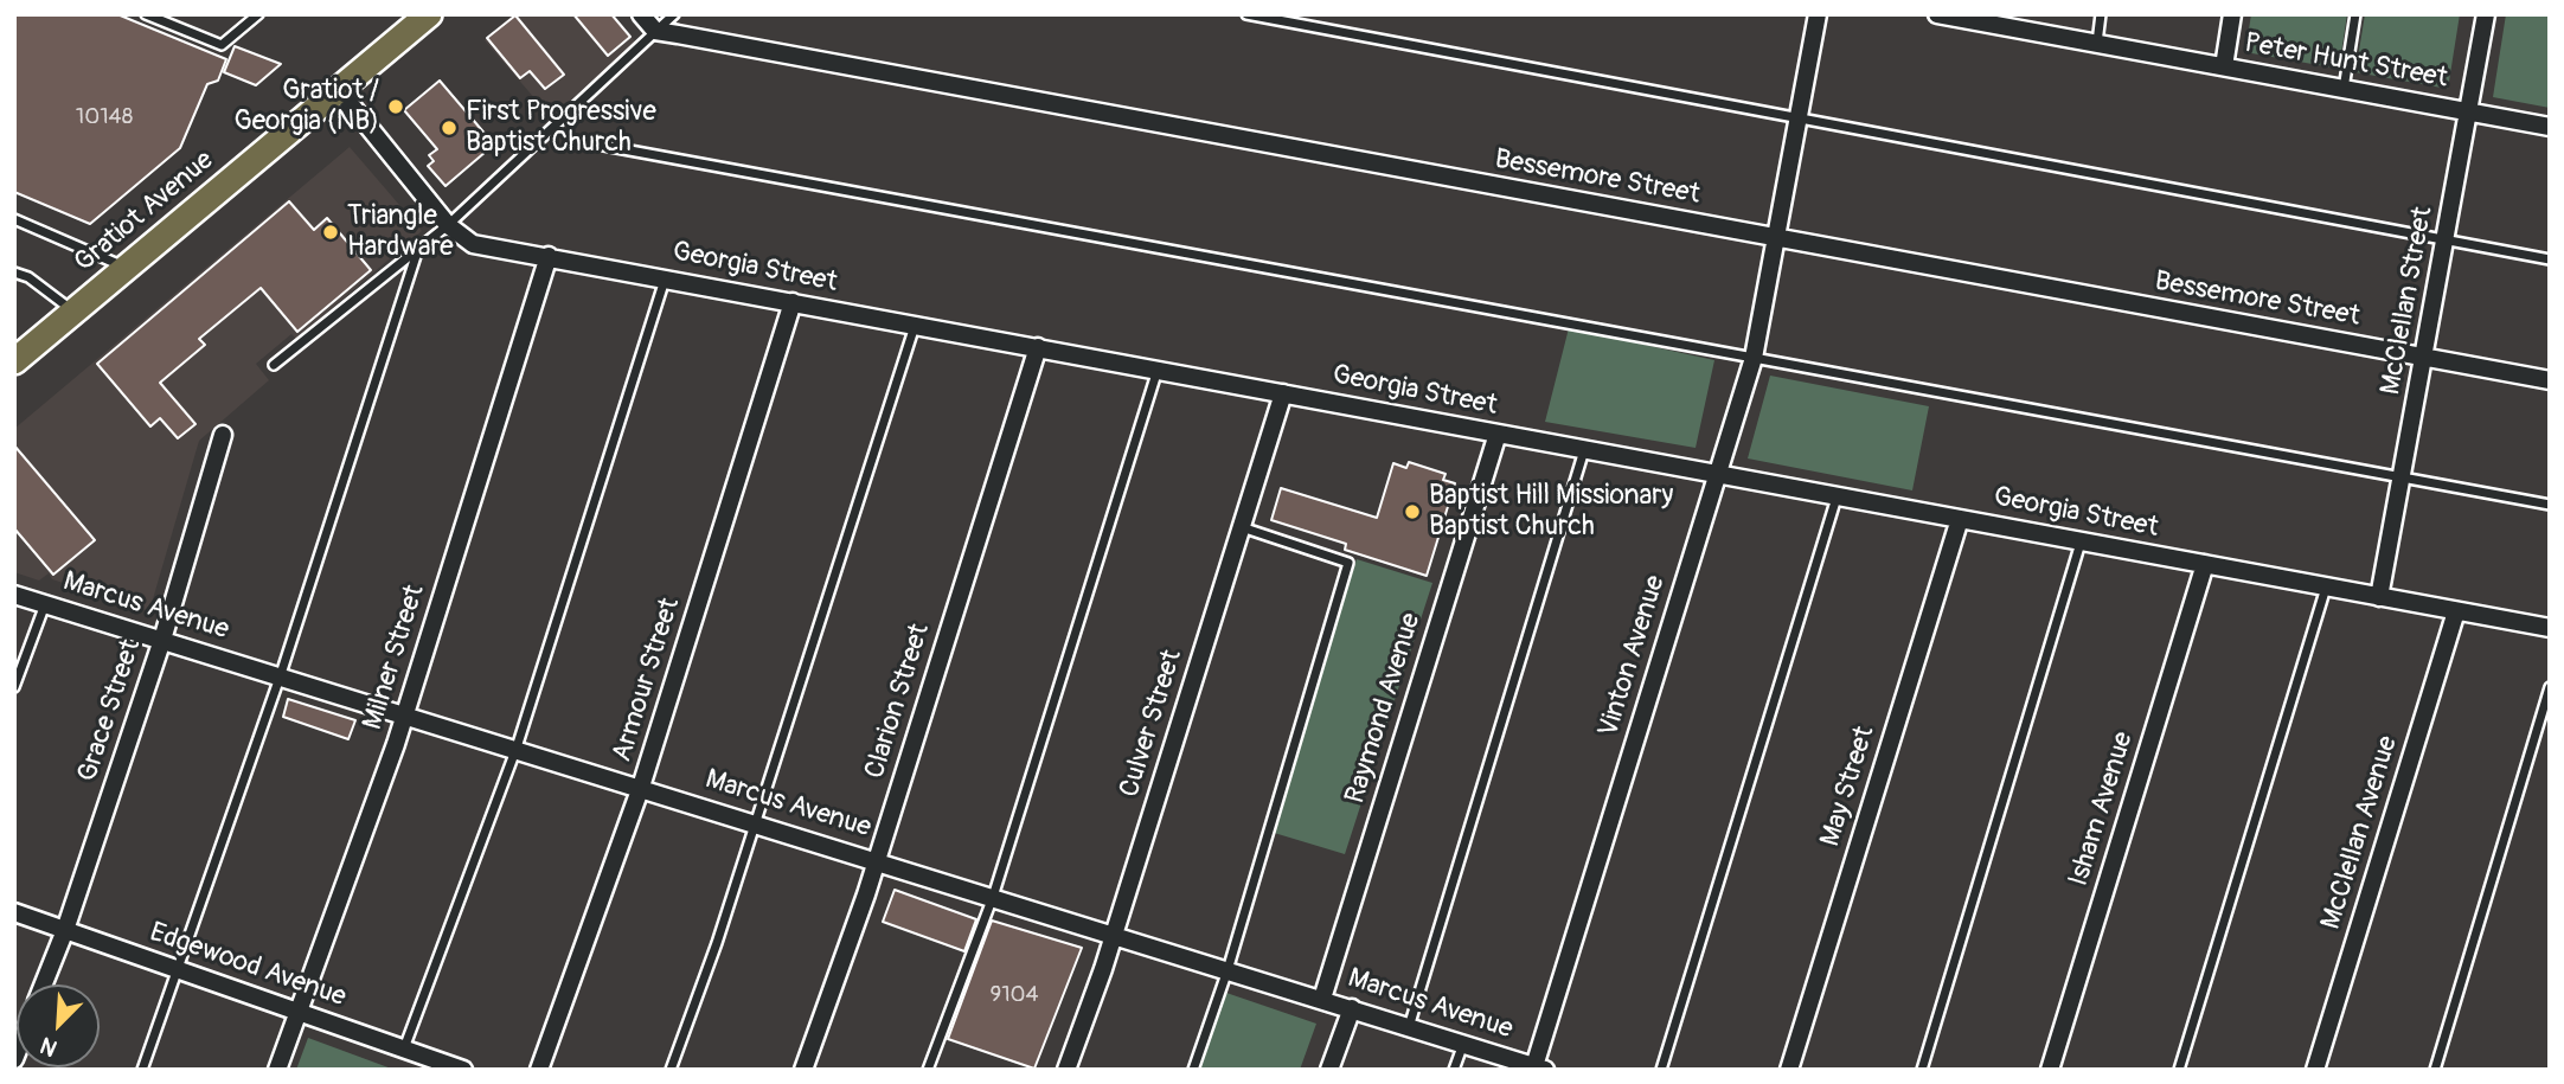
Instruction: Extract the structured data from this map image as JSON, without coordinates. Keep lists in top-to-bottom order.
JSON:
{
  "streets": {
    "main road": ["Gratiot Avenue"],
    "street": [
      "Peter Hunt Street",
      "Bessemore Street",
      "Georgia Street",
      "McClellan Street",
      "Marcus Avenue",
      "Vinton Avenue",
      "Milner Street",
      "Armour Street",
      "Clarion Street",
      "Raymond Avenue",
      "Grace Street",
      "Culver Street",
      "May Street",
      "Isham Avenue",
      "McClellan Avenue",
      "Edgewood Avenue"
    ]
  },
  "crossings": [
    ["Peter Hunt Street", "McClellan Street"],
    ["Bessemore Street", "McClellan Street"],
    ["Bessemore Street", "Vinton Avenue"],
    ["Gratiot Avenue", "Georgia Street"],
    ["Georgia Street", "McClellan Street"],
    ["Georgia Street", "Vinton Avenue"],
    ["Georgia Street", "Milner Street"],
    ["Georgia Street", "Armour Street"],
    ["Georgia Street", "Clarion Street"],
    ["Georgia Street", "Raymond Avenue"],
    ["Georgia Street", "Culver Street"],
    ["Georgia Street", "May Street"],
    ["Georgia Street", "Isham Avenue"],
    ["Georgia Street", "McClellan Avenue"],
    ["Marcus Avenue", "Vinton Avenue"],
    ["Marcus Avenue", "Milner Street"],
    ["Marcus Avenue", "Armour Street"],
    ["Marcus Avenue", "Clarion Street"],
    ["Marcus Avenue", "Raymond Avenue"],
    ["Marcus Avenue", "Grace Street"],
    ["Marcus Avenue", "Culver Street"],
    ["Milner Street", "Edgewood Avenue"],
    ["Grace Street", "Edgewood Avenue"]
  ],
  "places": [
    "Gratiot / Georgia (NB)",
    "First Progressive Baptist Church",
    "Triangle Hardware",
    "Baptist Hill Missionary Baptist Church"
  ],
  "house_numbers": ["10148", "9104"],
  "north": "bottom left"
}
